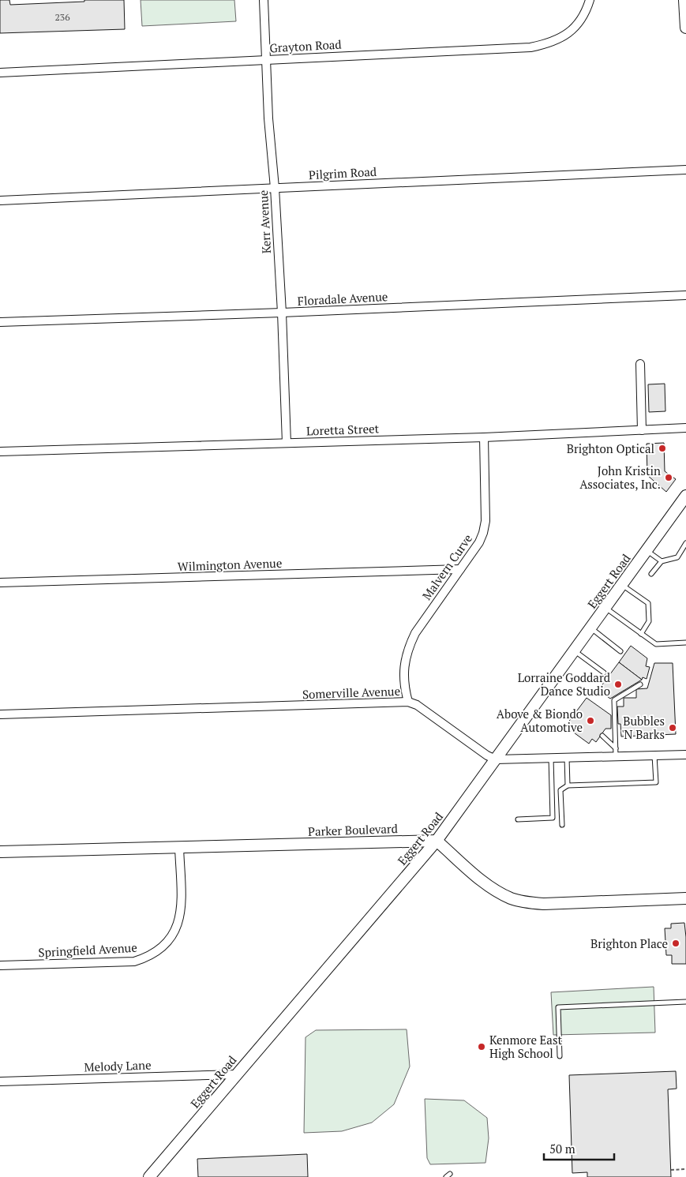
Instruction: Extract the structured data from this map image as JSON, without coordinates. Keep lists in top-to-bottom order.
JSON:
{
  "streets": {
    "street": [
      "Grayton Road",
      "Pilgrim Road",
      "Kerr Avenue",
      "Floradale Avenue",
      "Loretta Street",
      "Wilmington Avenue",
      "Malvern Curve",
      "Eggert Road",
      "Somerville Avenue",
      "Parker Boulevard",
      "Springfield Avenue",
      "Melody Lane"
    ]
  },
  "crossings": [
    ["Grayton Road", "Kerr Avenue"],
    ["Pilgrim Road", "Kerr Avenue"],
    ["Kerr Avenue", "Floradale Avenue"],
    ["Kerr Avenue", "Loretta Street"],
    ["Loretta Street", "Malvern Curve"],
    ["Wilmington Avenue", "Malvern Curve"],
    ["Malvern Curve", "Somerville Avenue"],
    ["Eggert Road", "Somerville Avenue"],
    ["Eggert Road", "Parker Boulevard"],
    ["Eggert Road", "Melody Lane"],
    ["Parker Boulevard", "Springfield Avenue"]
  ],
  "places": [
    "Brighton Optical",
    "John Kristin Associates, Inc.",
    "Lorraine Goddard Dance Studio",
    "Above & Biondo Automotive",
    "Bubbles 'N Barks",
    "Brighton Place",
    "Kenmore East High School"
  ],
  "house_numbers": ["236"],
  "scale_bar": "50 m"
}
